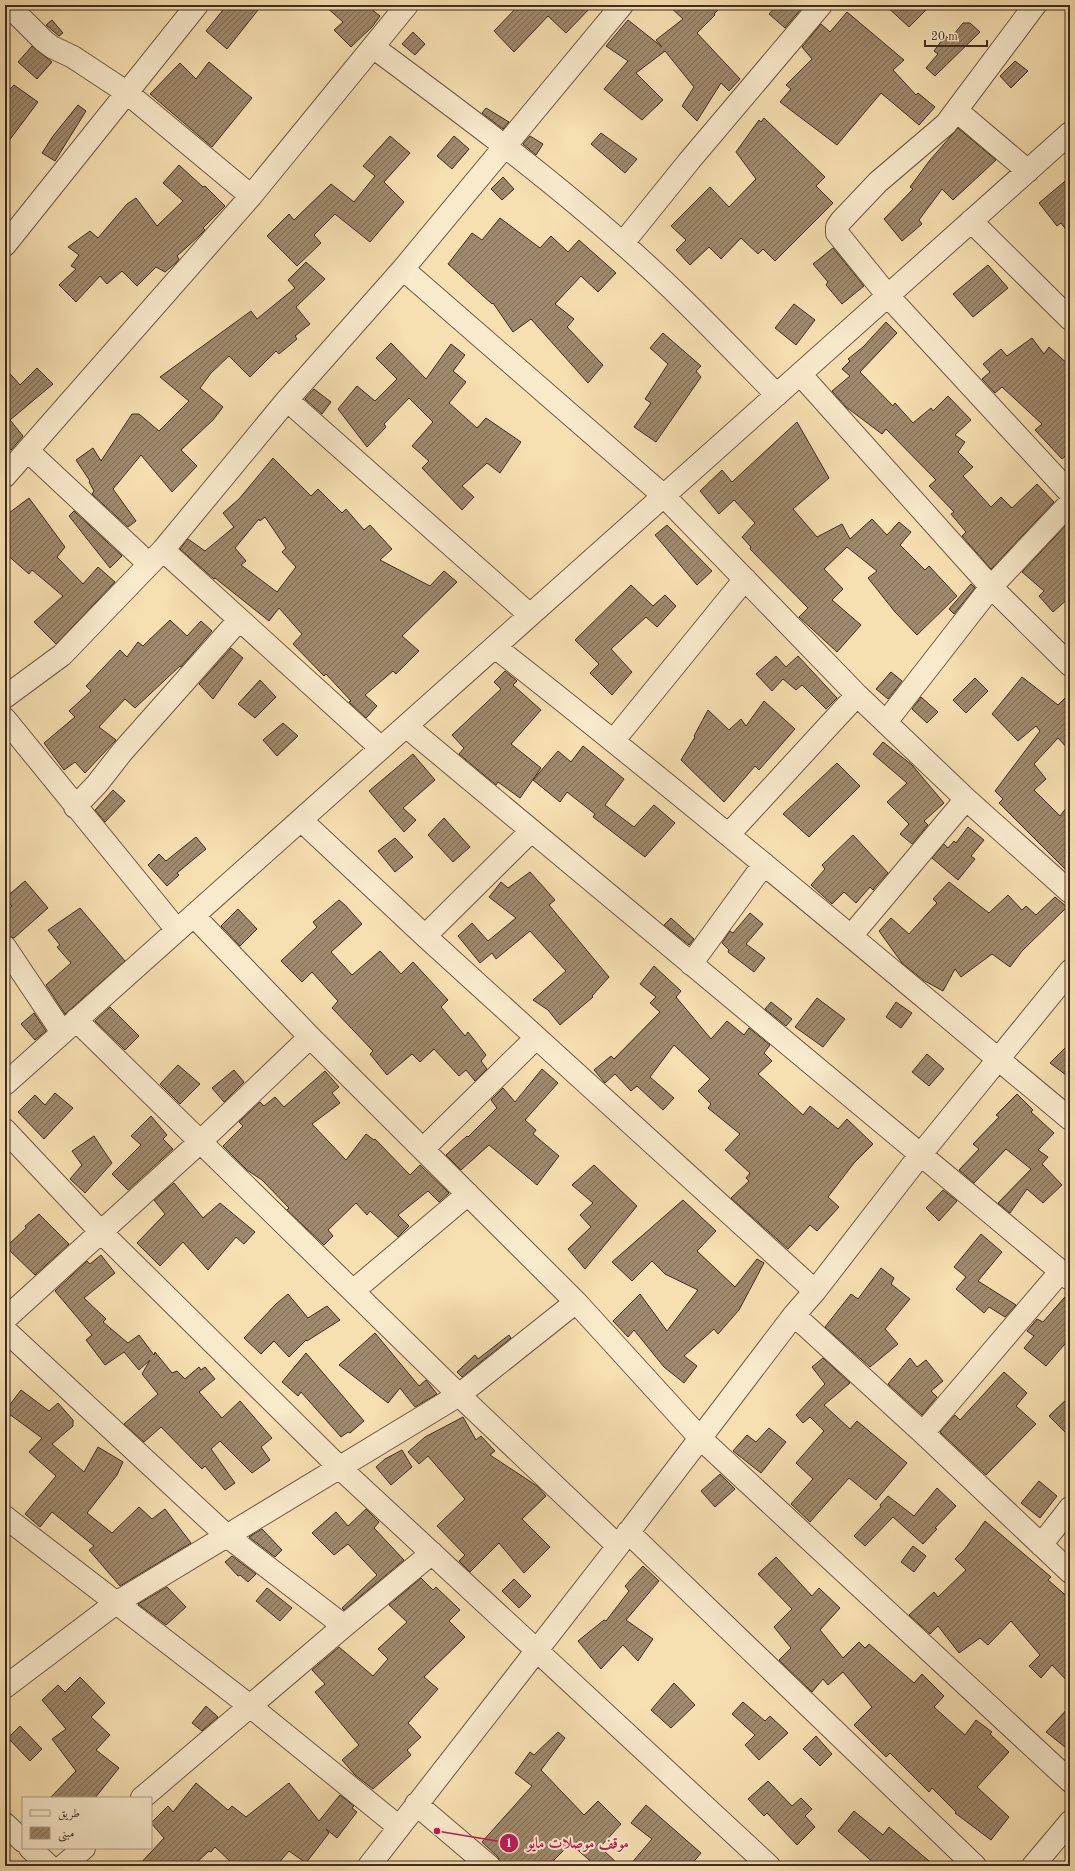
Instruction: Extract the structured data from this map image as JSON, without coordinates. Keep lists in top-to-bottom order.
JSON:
{
  "places": ["موقف موصلات مايو"],
  "legend": ["طريق", "مبنى"],
  "scale_bar": "20 m"
}
